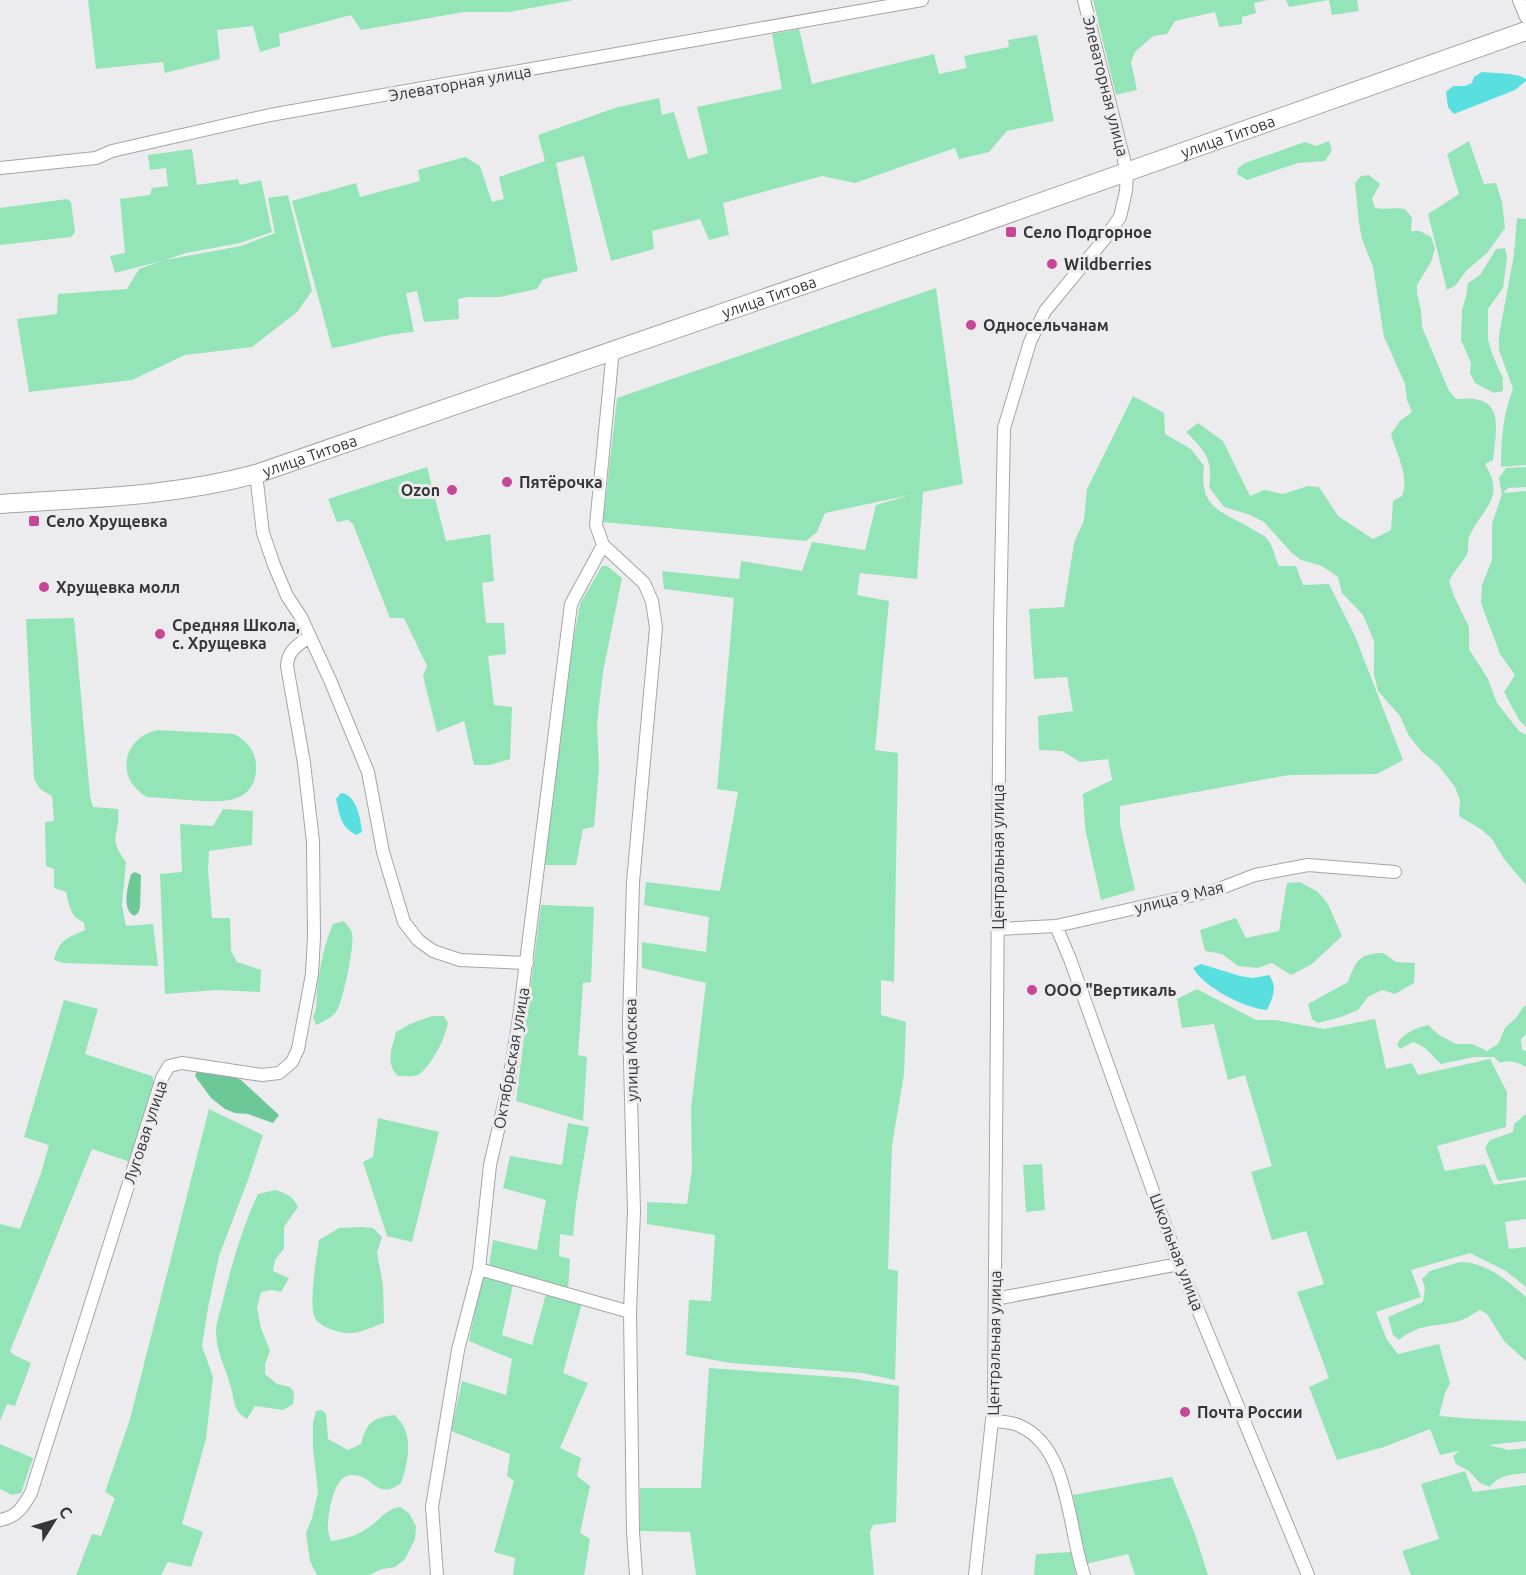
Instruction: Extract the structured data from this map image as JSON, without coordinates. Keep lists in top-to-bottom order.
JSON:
{
  "streets": {
    "main road": ["улица Титова"],
    "street": [
      "Элеваторная улица",
      "Центральная улица",
      "улица 9 Мая",
      "улица Москва",
      "Октябрьская улица",
      "Луговая улица",
      "Школьная улица"
    ]
  },
  "crossings": [
    ["Элеваторная улица", "улица Титова"],
    ["Элеваторная улица", "Центральная улица"],
    ["улица Титова", "Центральная улица"],
    ["Центральная улица", "улица 9 Мая"],
    ["улица 9 Мая", "Школьная улица"],
    ["улица Москва", "Октябрьская улица"]
  ],
  "places": {
    "transit": ["Село Подгорное", "Село Хрущевка"],
    "other": [
      "Wildberries",
      "Односельчанам",
      "Пятёрочка",
      "Ozon",
      "Хрущевка молл",
      "Средняя Школа, с. Хрущевка",
      "ООО \"Вертикаль",
      "Почта России"
    ]
  },
  "north": "top right"
}
